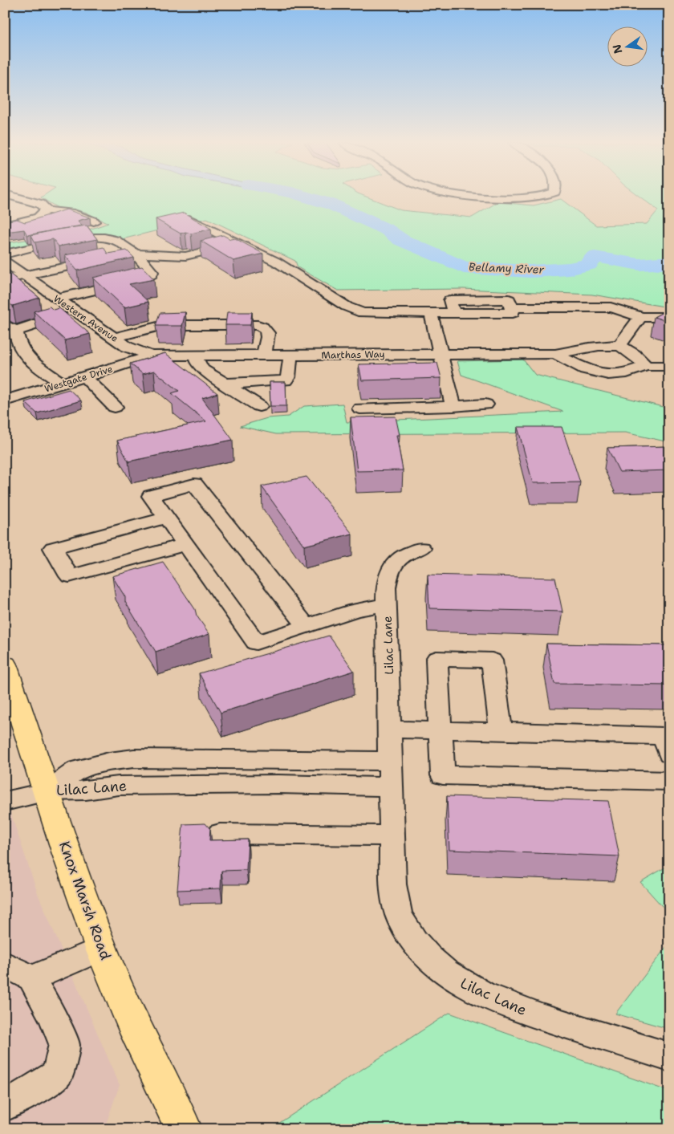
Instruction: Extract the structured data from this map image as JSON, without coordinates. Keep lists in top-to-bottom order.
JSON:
{
  "streets": {
    "main road": ["Knox Marsh Road"],
    "street": [
      "Western Avenue",
      "Marthas Way",
      "Westgate Drive",
      "Lilac Lane"
    ]
  },
  "crossings": [
    ["Western Avenue", "Marthas Way"],
    ["Western Avenue", "Westgate Drive"],
    ["Marthas Way", "Westgate Drive"],
    ["Lilac Lane", "Knox Marsh Road"]
  ],
  "water": ["Bellamy River"],
  "north": "left"
}
